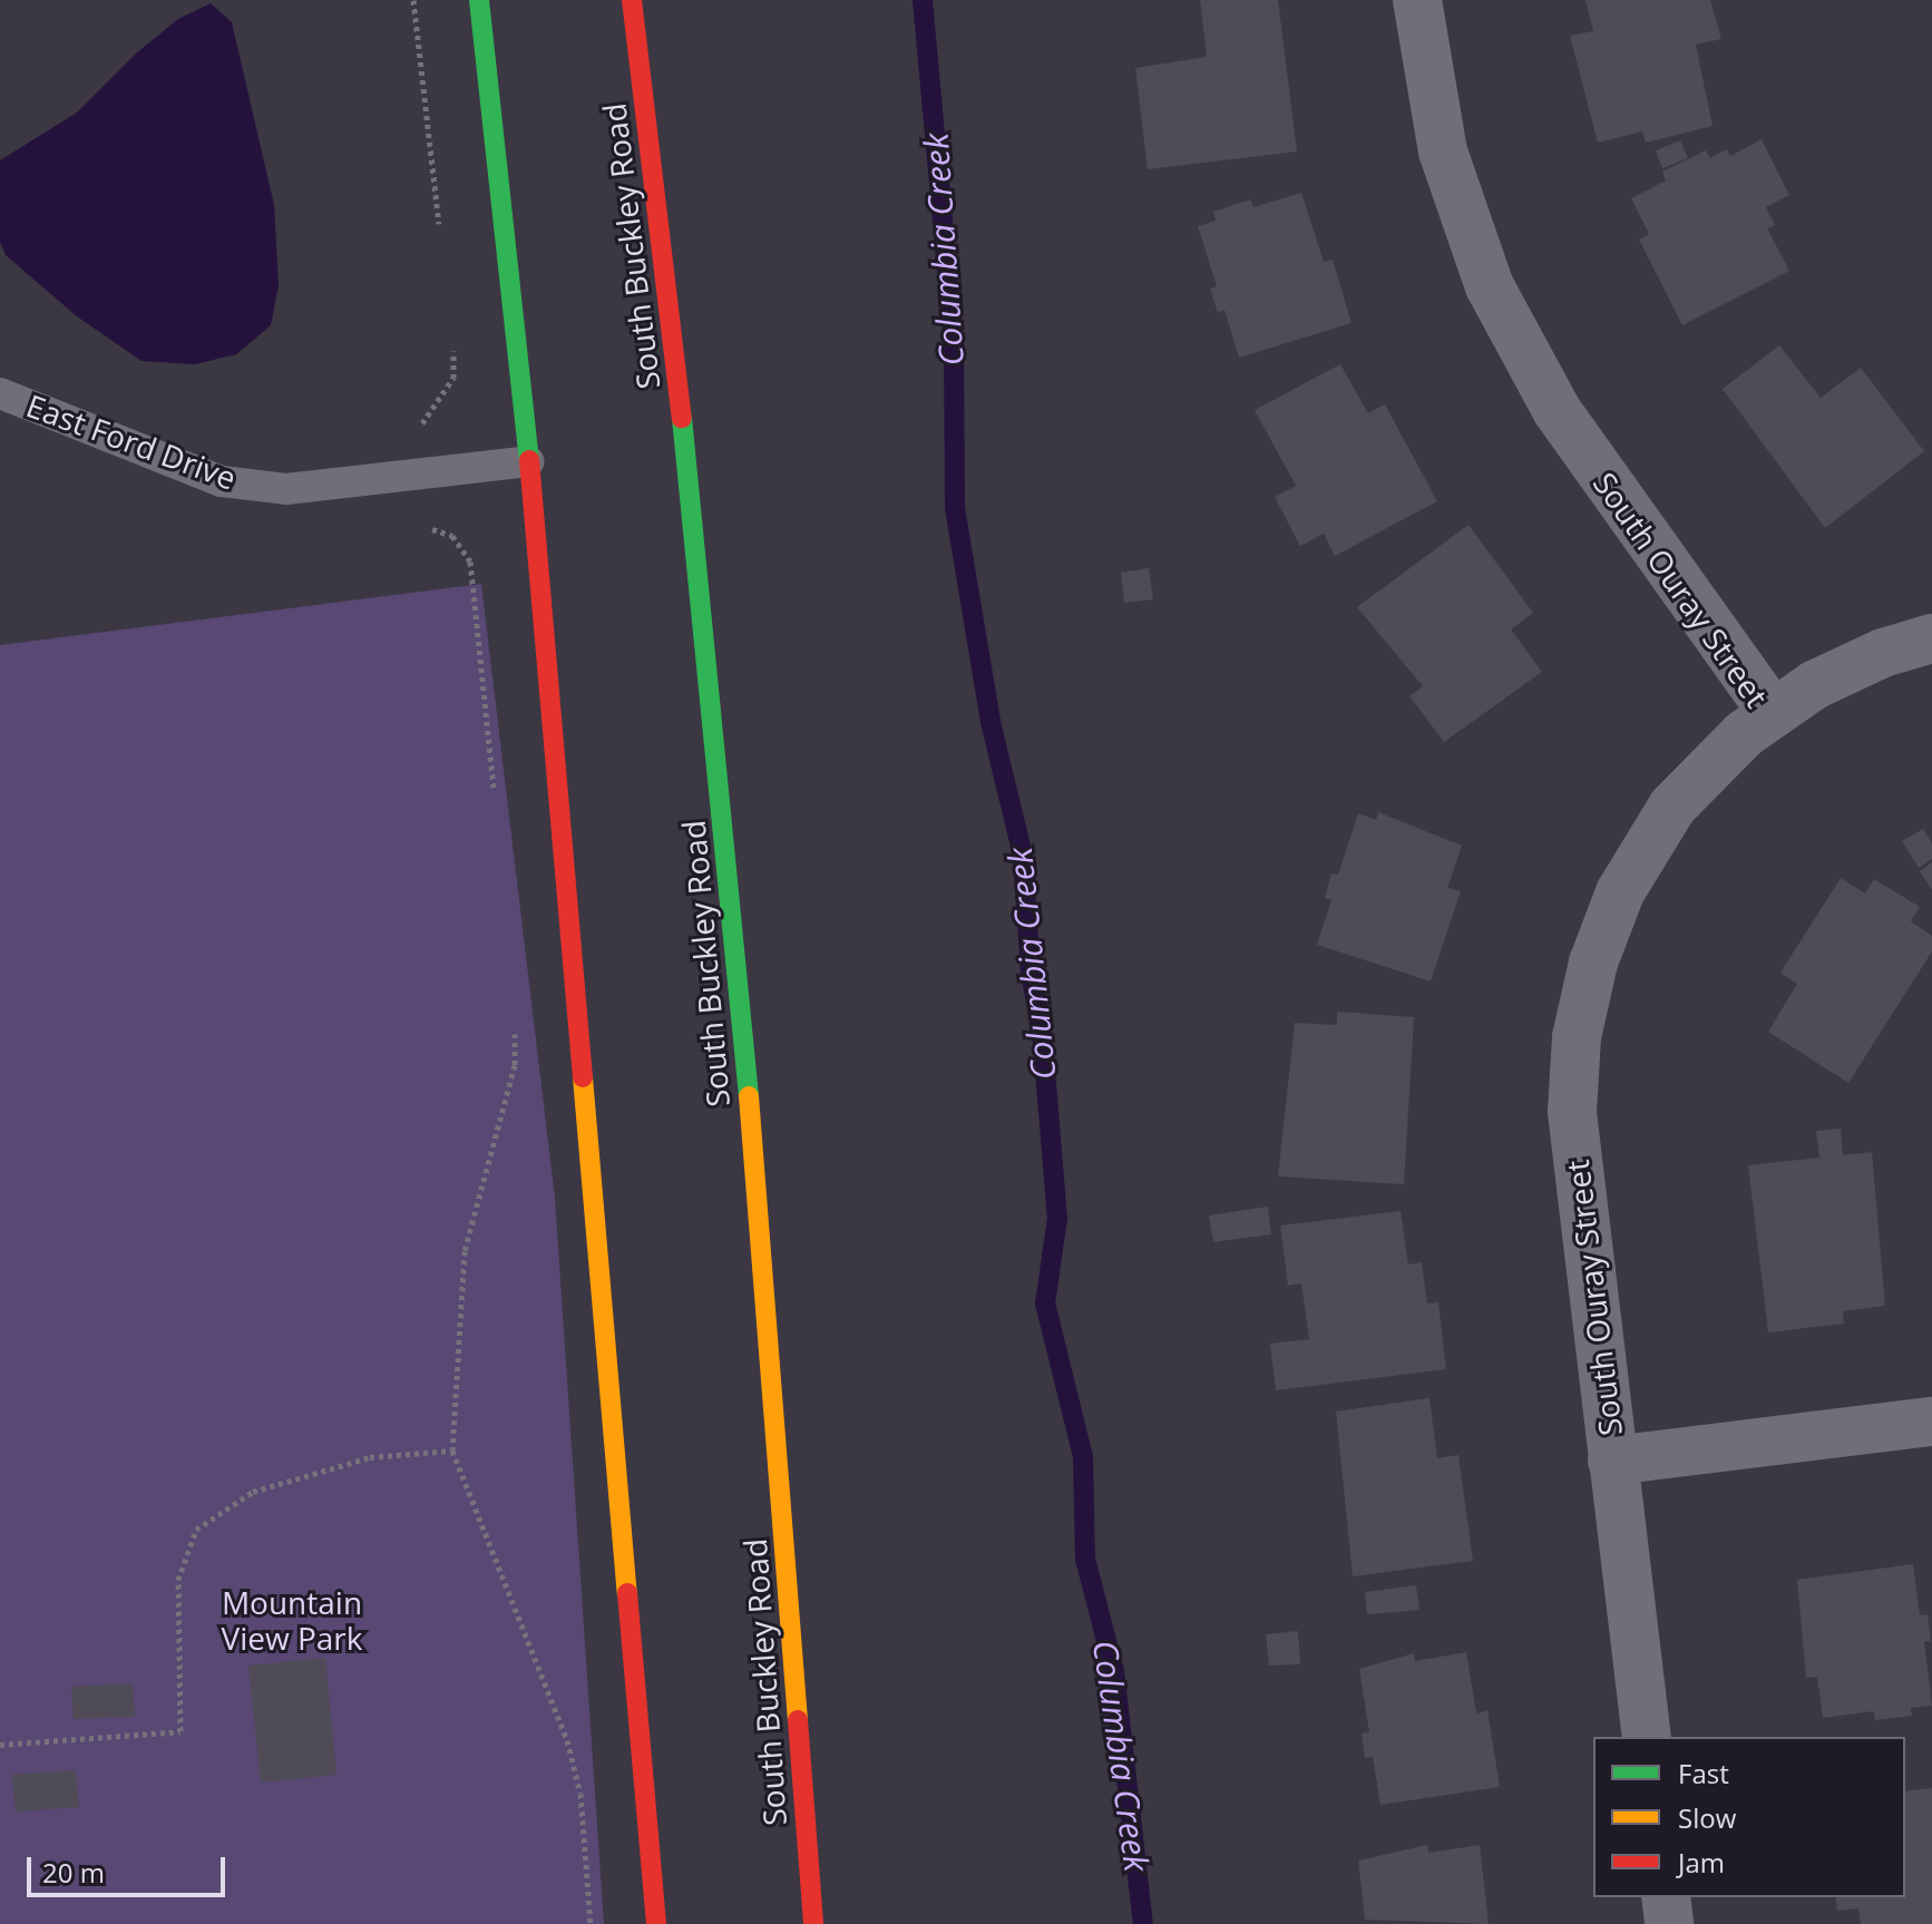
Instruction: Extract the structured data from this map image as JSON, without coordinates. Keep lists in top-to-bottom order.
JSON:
{
  "streets": {
    "main road": ["South Buckley Road"],
    "street": ["South Ouray Street"],
    "lane": ["East Ford Drive"]
  },
  "water": ["Columbia Creek"],
  "parks": ["Mountain View Park"],
  "legend": ["Fast", "Slow", "Jam"],
  "scale_bar": "20 m"
}
